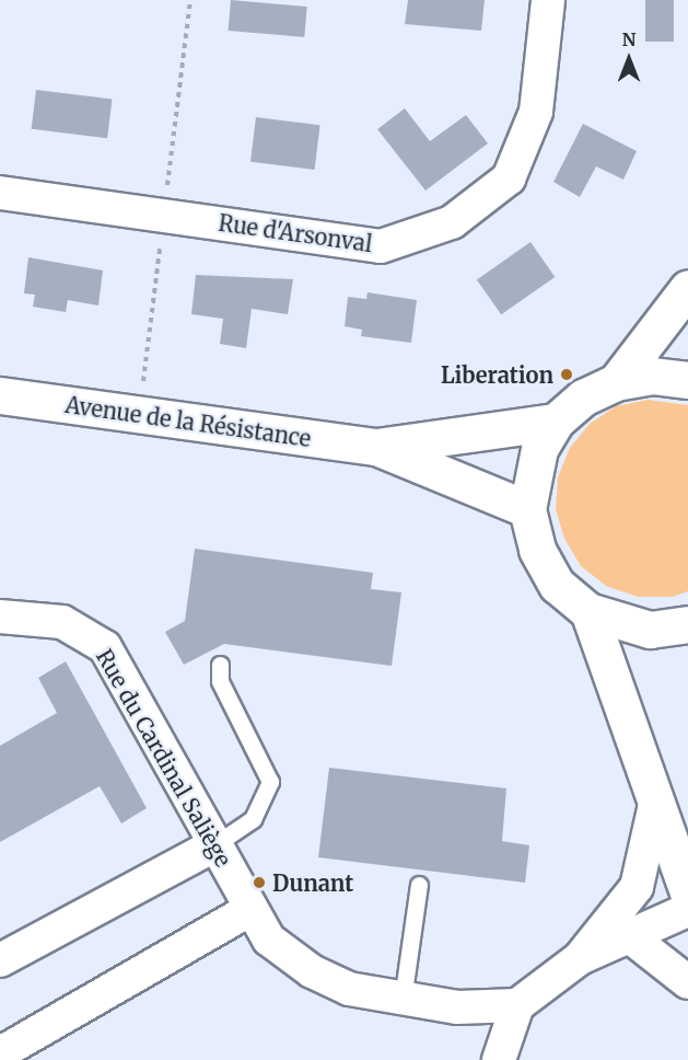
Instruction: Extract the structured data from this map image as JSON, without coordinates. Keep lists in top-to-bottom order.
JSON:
{
  "streets": {
    "main road": ["Avenue de la Résistance"],
    "street": ["Rue d'Arsonval", "Rue du Cardinal Saliège"]
  },
  "places": ["Liberation", "Dunant"],
  "north": "top"
}
